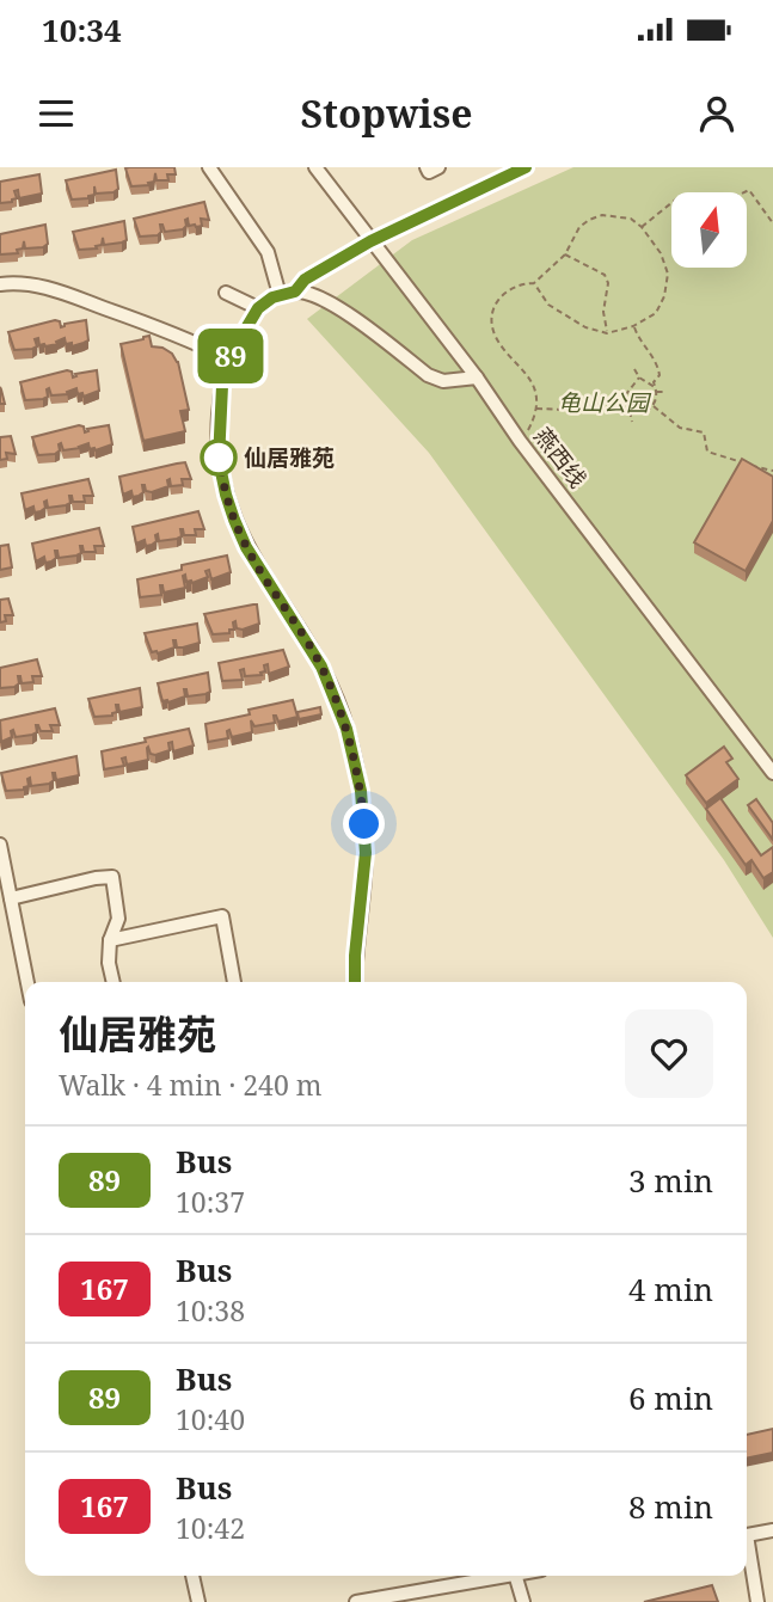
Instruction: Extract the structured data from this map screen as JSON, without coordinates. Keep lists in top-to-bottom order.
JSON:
{
  "streets": {
    "street": ["燕西线"]
  },
  "parks": ["龟山公园"],
  "places": ["仙居雅苑"],
  "lines": ["bus line 89"],
  "north": "top",
  "page": {
    "status": "10:34",
    "header": "Stopwise",
    "on_map": "89",
    "heading": ["仙居雅苑", "Walk · 4 min · 240 m"],
    "list": [
      {
        "mark": "89",
        "name": "Bus",
        "note": "10:37",
        "value": "3 min"
      },
      {
        "mark": "167",
        "name": "Bus",
        "note": "10:38",
        "value": "4 min"
      },
      {
        "mark": "89",
        "name": "Bus",
        "note": "10:40",
        "value": "6 min"
      },
      {
        "mark": "167",
        "name": "Bus",
        "note": "10:42",
        "value": "8 min"
      }
    ]
  }
}
